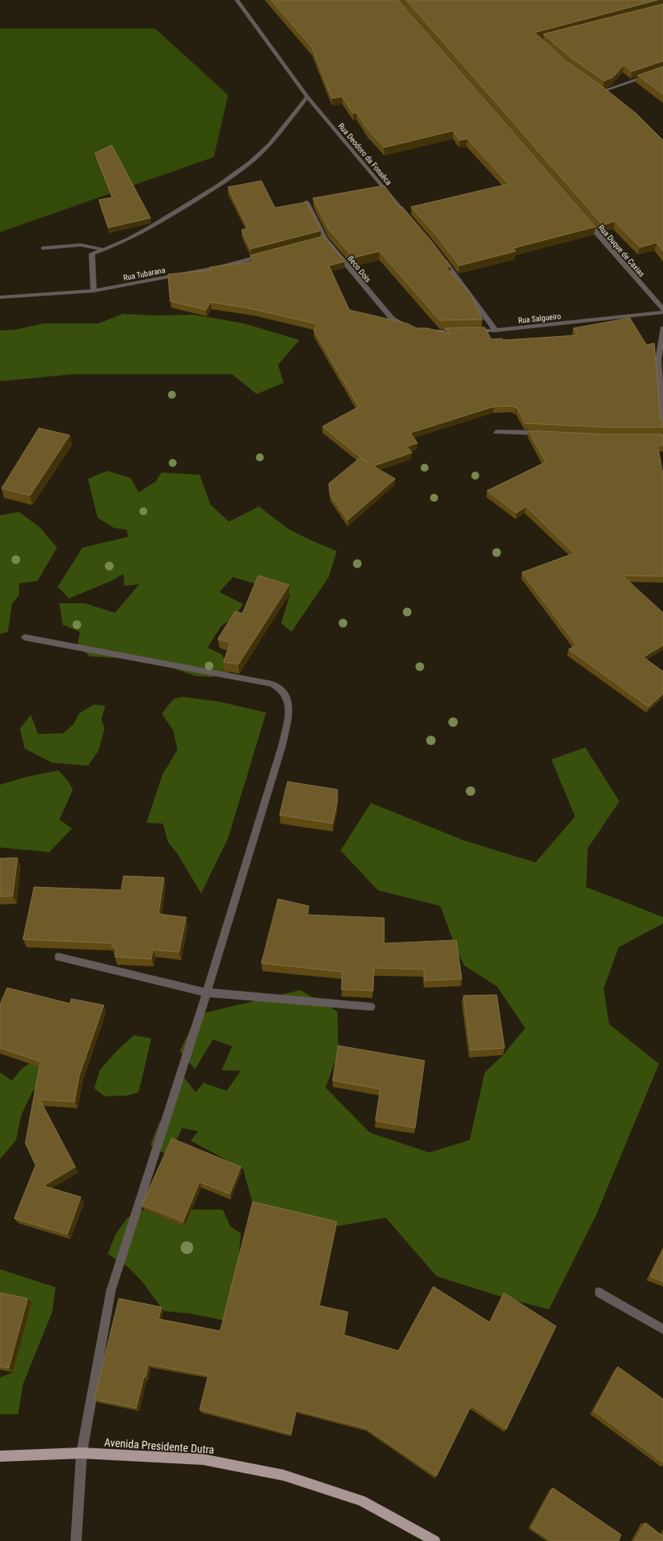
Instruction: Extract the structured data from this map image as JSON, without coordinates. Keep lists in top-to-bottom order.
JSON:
{
  "streets": {
    "main road": ["Avenida Presidente Dutra"],
    "street": [
      "Rua Deodoro da Fonsêca",
      "Rua Duque de Caxias",
      "Beco Dois",
      "Rua Tubarana",
      "Rua Salgueiro"
    ]
  }
}
